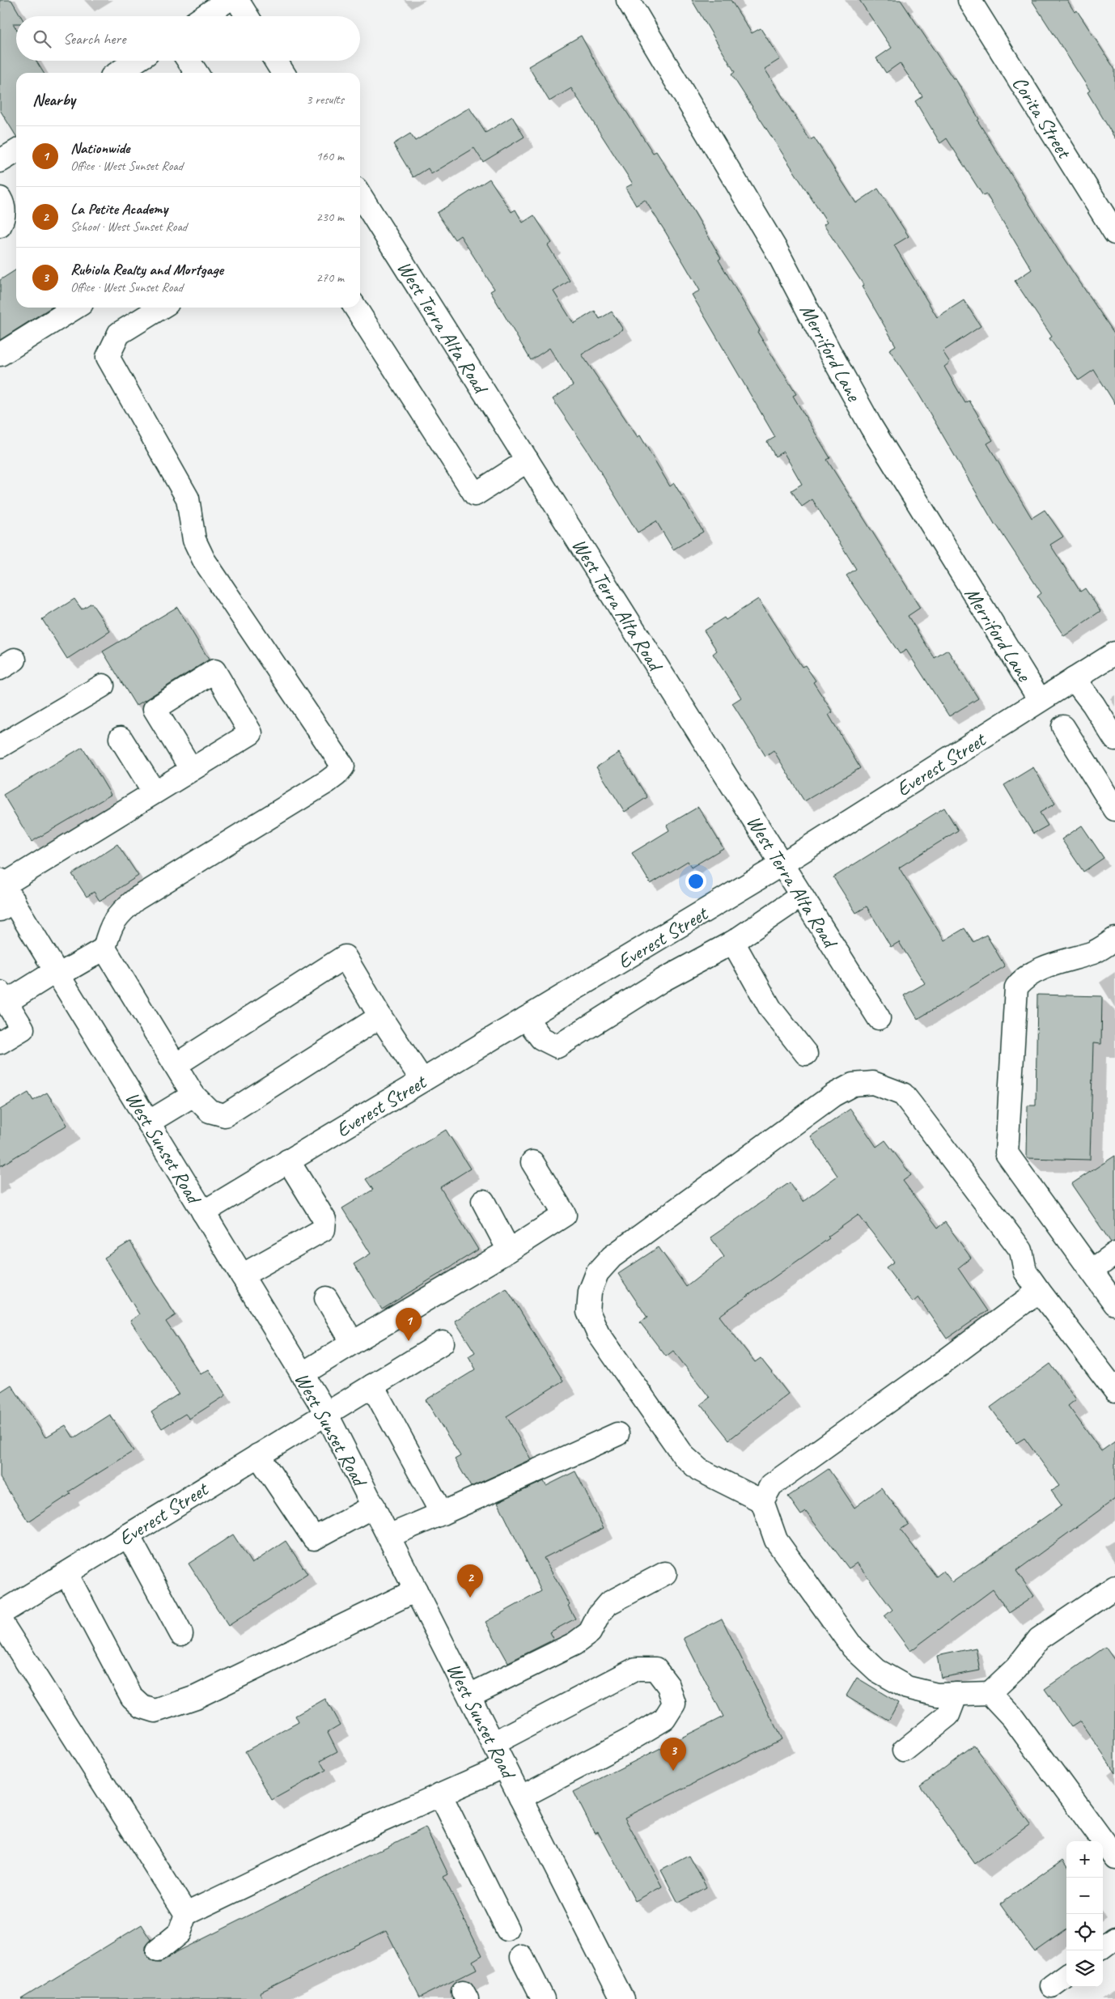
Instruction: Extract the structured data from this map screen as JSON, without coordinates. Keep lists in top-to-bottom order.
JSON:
{
  "streets": {
    "street": [
      "Corita Street",
      "West Terra Alta Road",
      "Merriford Lane",
      "Everest Street",
      "West Sunset Road"
    ]
  },
  "crossings": [
    ["West Terra Alta Road", "Everest Street"],
    ["Merriford Lane", "Everest Street"],
    ["Everest Street", "West Sunset Road"]
  ],
  "page": {
    "search": "Search here",
    "heading": ["Nearby", "3 results"],
    "list": [
      {
        "mark": "1",
        "name": "Nationwide",
        "note": "Office · West Sunset Road",
        "value": "160 m"
      },
      {
        "mark": "2",
        "name": "La Petite Academy",
        "note": "School · West Sunset Road",
        "value": "230 m"
      },
      {
        "mark": "3",
        "name": "Rubiola Realty and Mortgage",
        "note": "Office · West Sunset Road",
        "value": "270 m"
      }
    ],
    "pins": ["1", "2", "3"],
    "map_buttons": ["+", "−"]
  }
}
